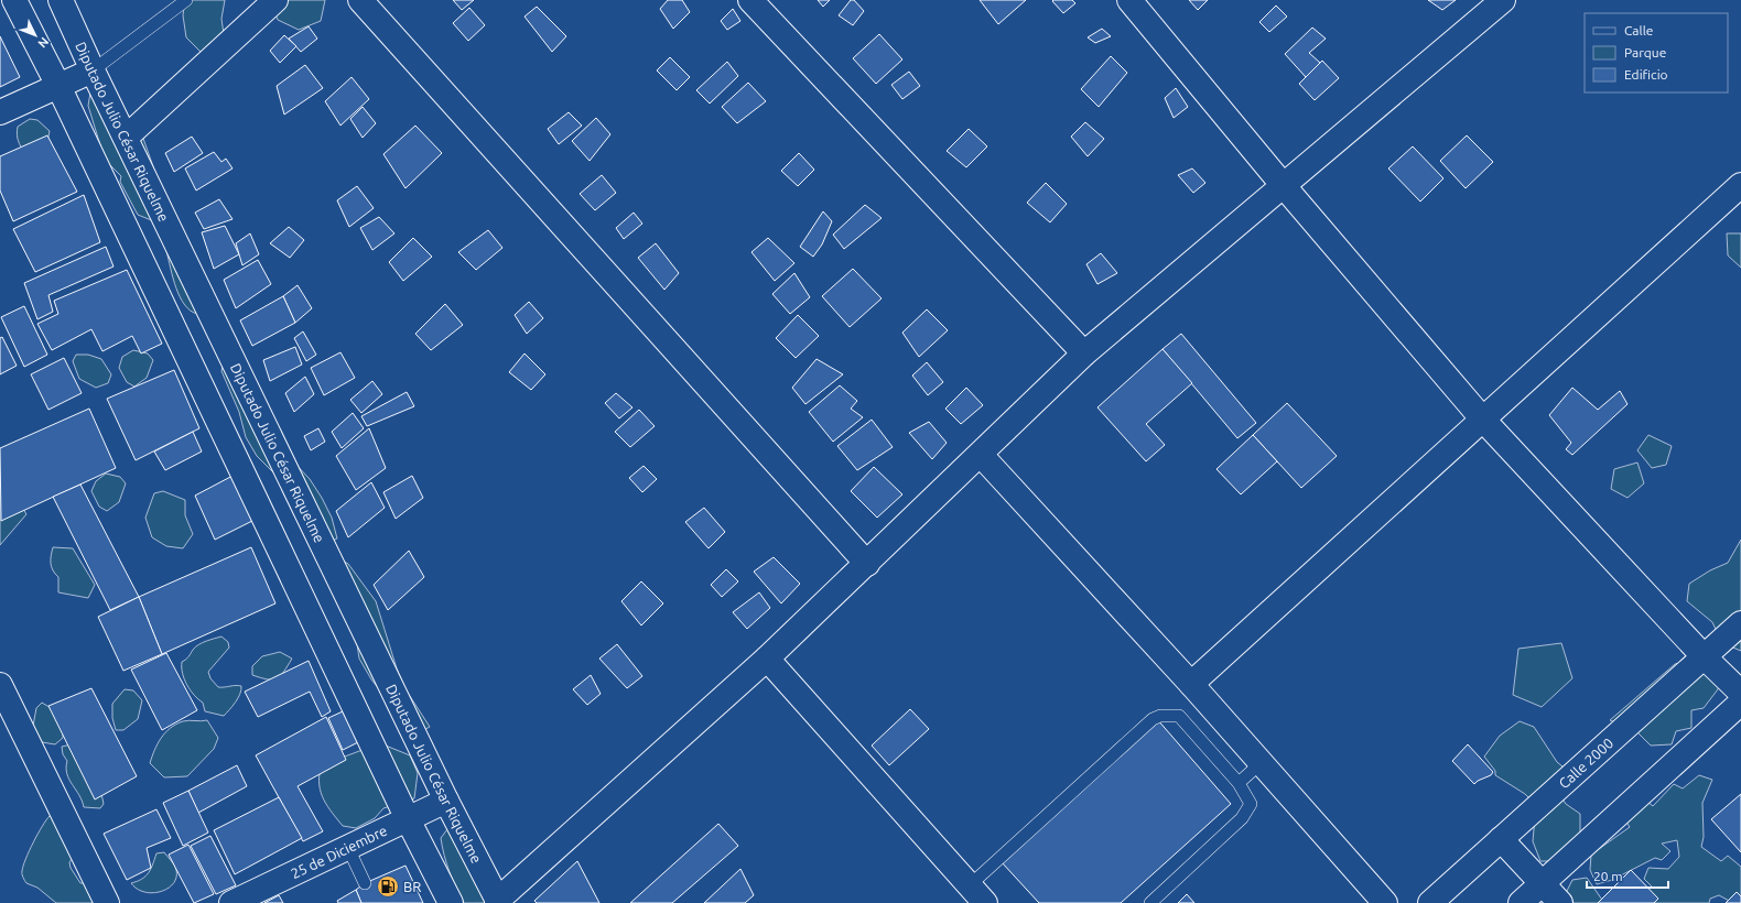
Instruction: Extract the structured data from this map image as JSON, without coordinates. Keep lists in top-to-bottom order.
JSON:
{
  "streets": {
    "street": ["Diputado Julio César Riquelme", "Calle 2000", "25 de Diciembre"]
  },
  "crossings": [
    ["Diputado Julio César Riquelme", "25 de Diciembre"]
  ],
  "places": {
    "fuel station": ["BR"]
  },
  "legend": ["Calle", "Parque", "Edificio"],
  "scale_bar": "20 m",
  "north": "bottom right"
}
